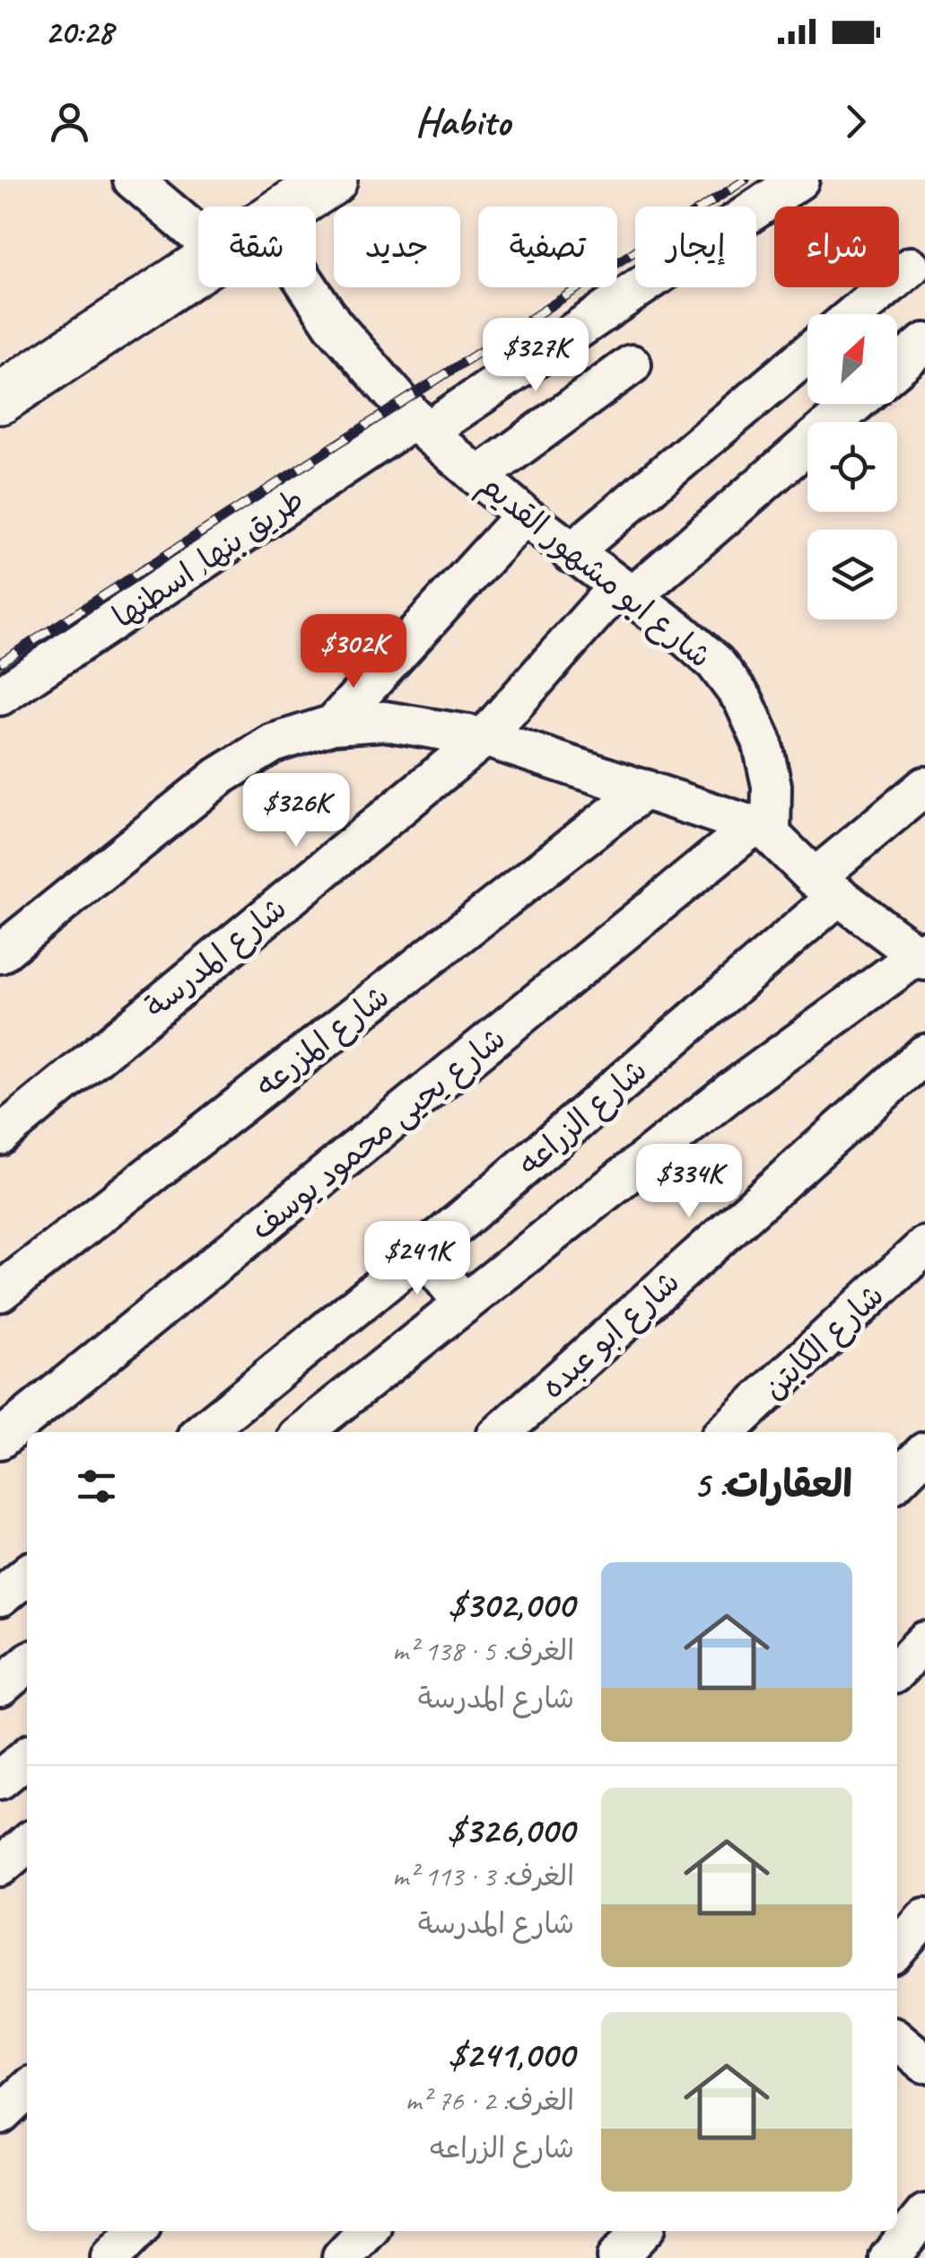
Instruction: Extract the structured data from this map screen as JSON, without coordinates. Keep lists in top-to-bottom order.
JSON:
{
  "streets": {
    "street": [
      "طريق بنها, اسطنها",
      "شارع ابو مشهور القديم",
      "شارع المدرسة",
      "شارع المزرعه",
      "شارع الزراعه",
      "شارع يحيى محمود يوسف",
      "شارع ابو عبده",
      "شارع الكابتن"
    ]
  },
  "crossings": [
    ["طريق بنها, اسطنها", "شارع ابو مشهور القديم"],
    ["شارع ابو مشهور القديم", "شارع المدرسة"],
    ["شارع ابو مشهور القديم", "شارع يحيى محمود يوسف"]
  ],
  "north": "top right",
  "page": {
    "status": "20:28",
    "header": "Habito",
    "chip": [
      "شراء",
      "إيجار",
      "تصفية",
      "جديد",
      "شقة"
    ],
    "price": [
      "$327K",
      "$302K",
      "$326K",
      "$334K",
      "$241K"
    ],
    "heading": "العقارات: 5",
    "list": [
      {
        "name": "$302,000",
        "note": "الغرف: 5 · 138 m² · شارع المدرسة"
      },
      {
        "name": "$326,000",
        "note": "الغرف: 3 · 113 m² · شارع المدرسة"
      },
      {
        "name": "$241,000",
        "note": "الغرف: 2 · 76 m² · شارع الزراعه"
      }
    ]
  }
}
